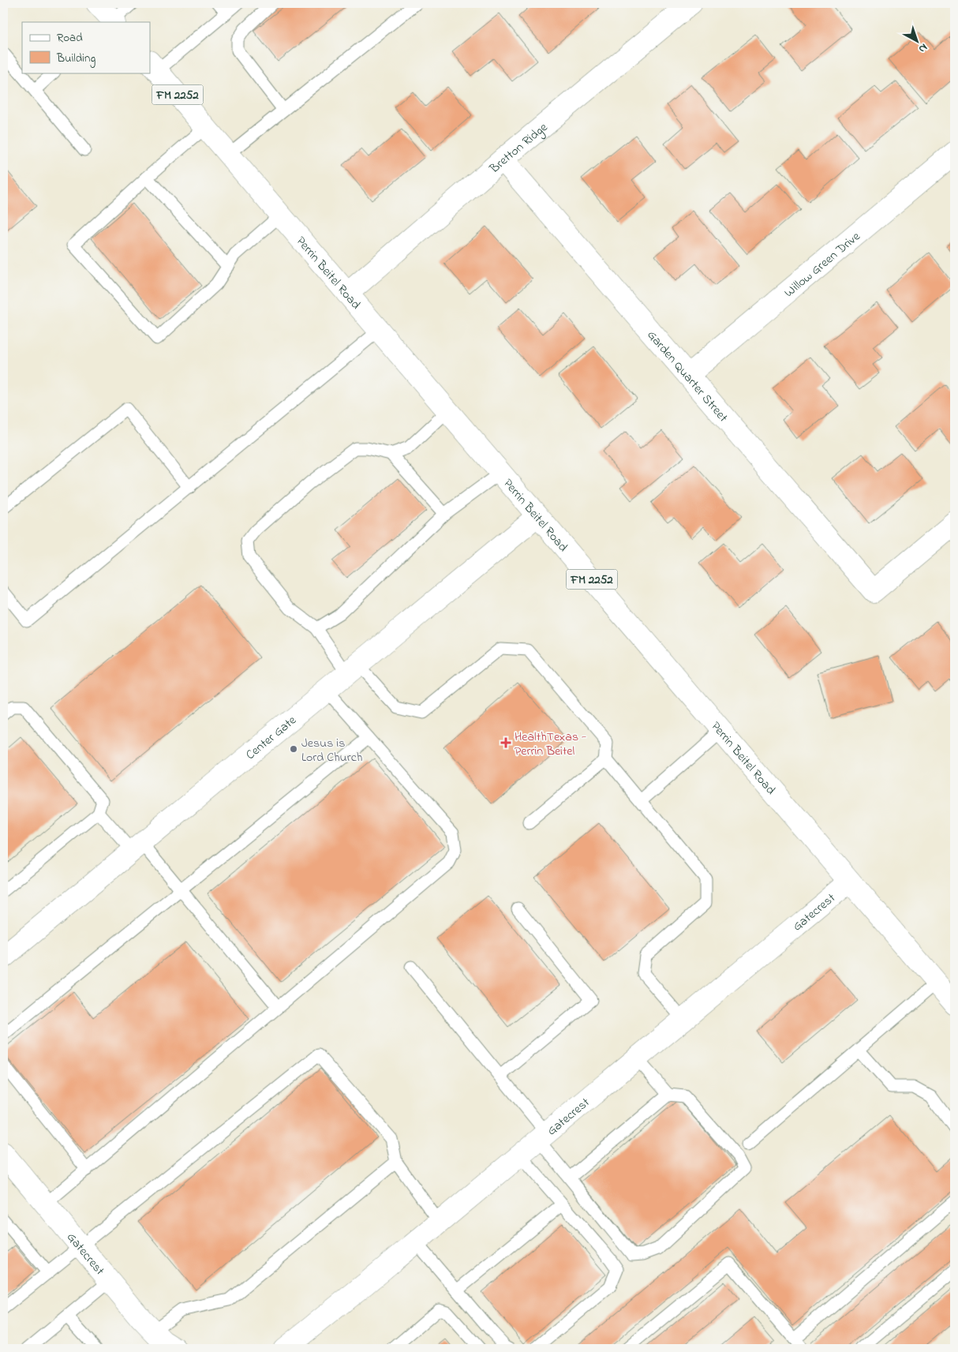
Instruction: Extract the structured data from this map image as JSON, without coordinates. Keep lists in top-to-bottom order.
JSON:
{
  "streets": {
    "street": [
      "FM 2252",
      "Bretton Ridge",
      "Willow Green Drive",
      "Perrin Beitel Road",
      "Garden Quarter Street",
      "Center Gate",
      "Gatecrest"
    ]
  },
  "crossings": [
    ["Bretton Ridge", "Perrin Beitel Road"],
    ["Bretton Ridge", "Garden Quarter Street"],
    ["Willow Green Drive", "Garden Quarter Street"],
    ["Perrin Beitel Road", "Center Gate"],
    ["Perrin Beitel Road", "Gatecrest"]
  ],
  "places": {
    "health": ["HealthTexas - Perrin Beitel"],
    "other": ["Jesus is Lord Church"]
  },
  "legend": ["Road", "Building"],
  "north": "bottom right"
}
